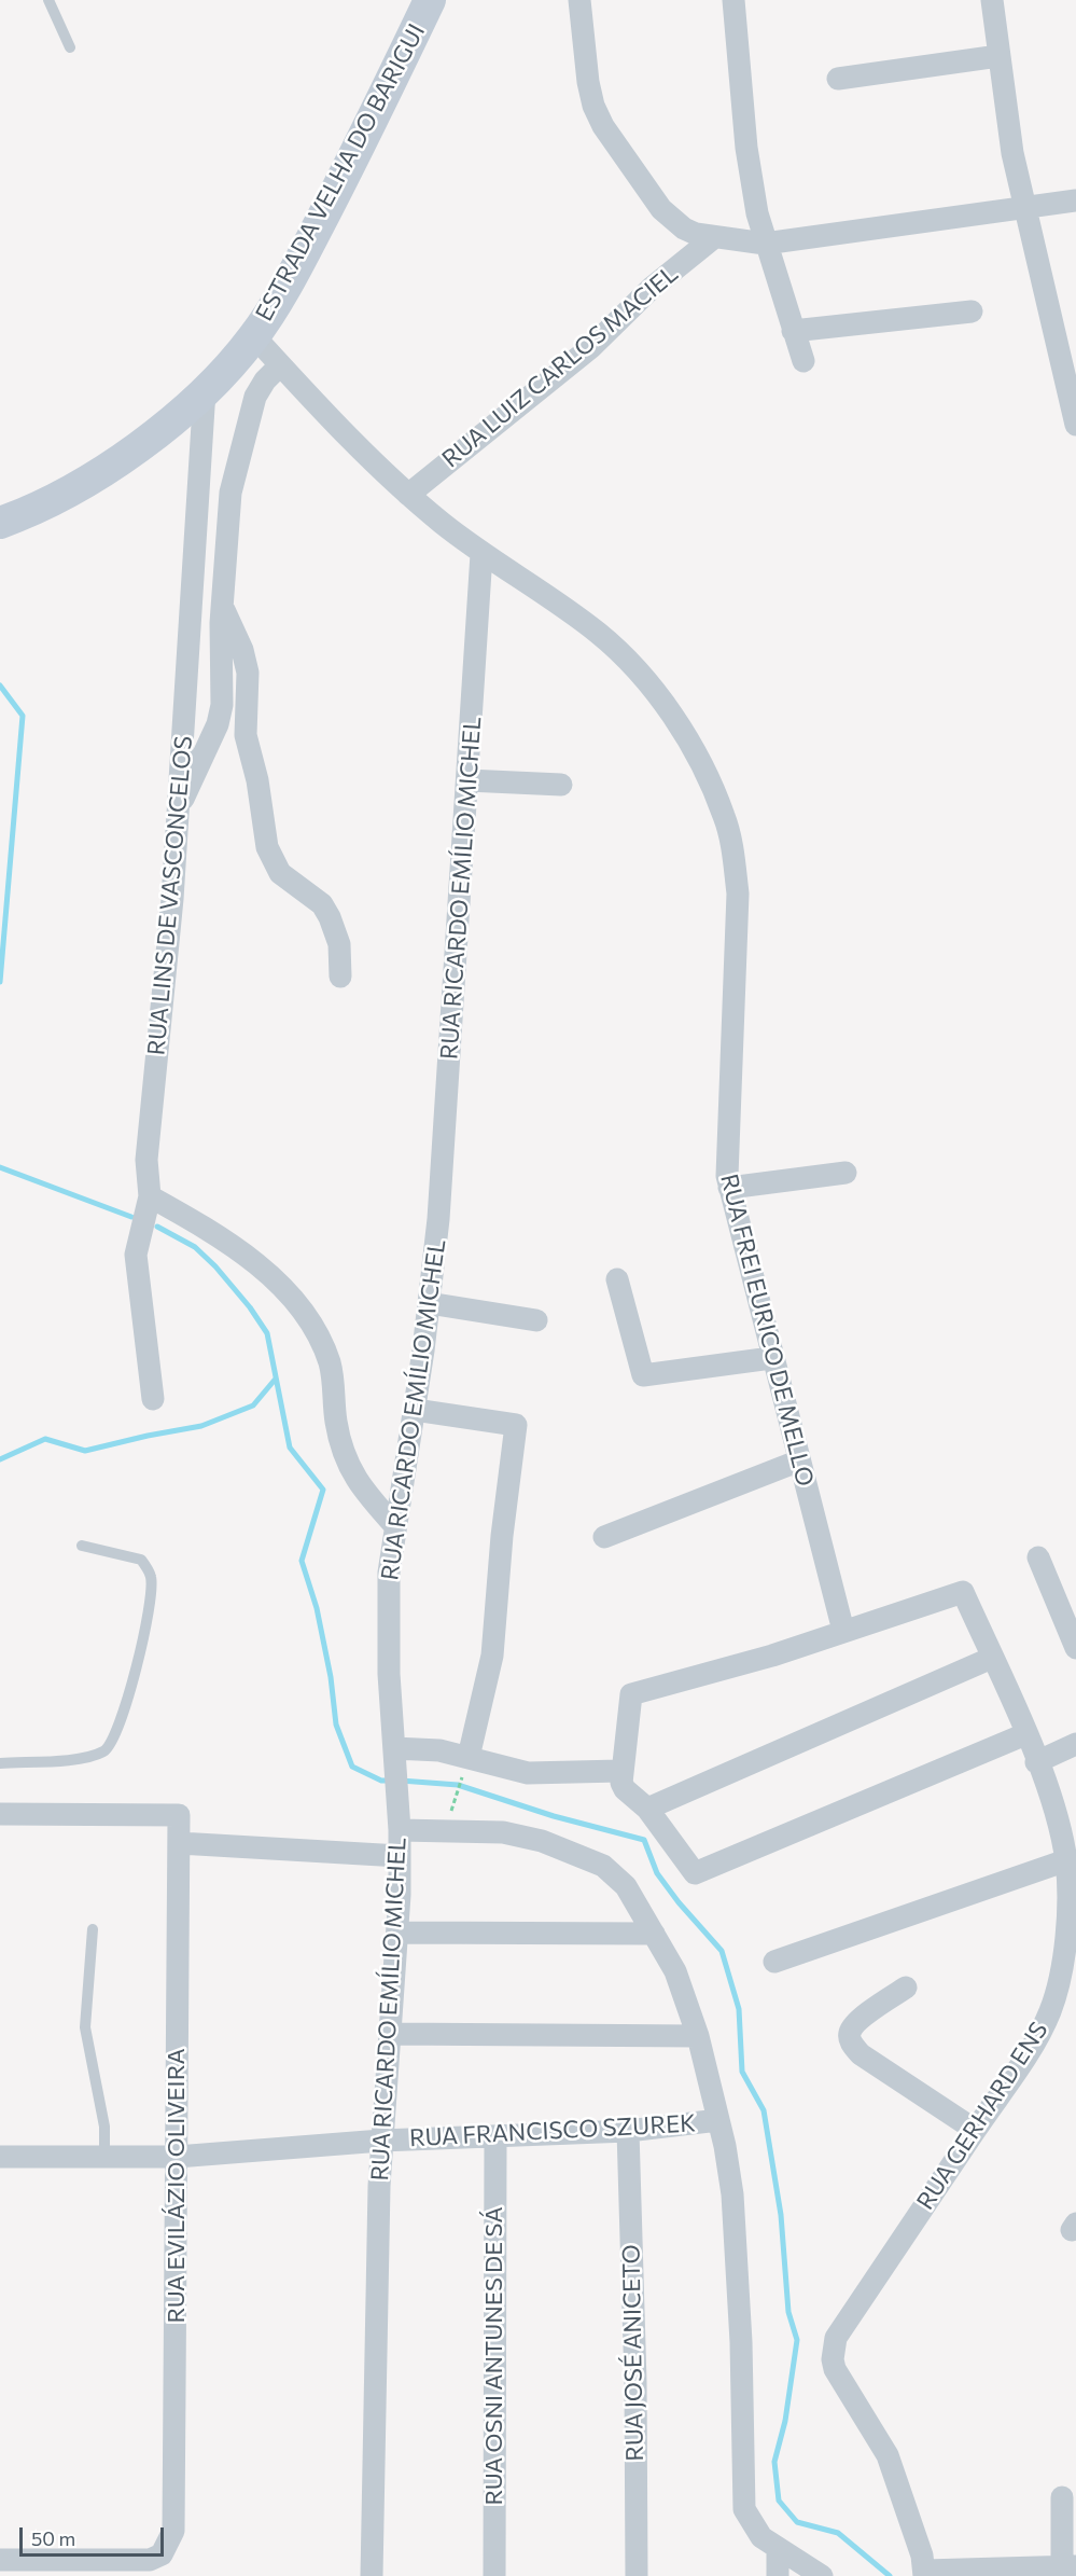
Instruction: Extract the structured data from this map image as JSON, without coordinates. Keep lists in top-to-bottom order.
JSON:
{
  "streets": {
    "street": [
      "ESTRADA VELHA DO BARIGUI",
      "RUA LUIZ CARLOS MACIEL",
      "RUA RICARDO EMÍLIO MICHEL",
      "RUA LINS DE VASCONCELOS",
      "RUA FREI EURICO DE MELLO",
      "RUA GERHARD ENS",
      "RUA FRANCISCO SZUREK",
      "RUA EVILÁZIO OLIVEIRA",
      "RUA JOSÉ ANICETO",
      "RUA OSNI ANTUNES DE SÁ"
    ]
  },
  "crossings": [
    ["ESTRADA VELHA DO BARIGUI", "RUA LINS DE VASCONCELOS"],
    ["ESTRADA VELHA DO BARIGUI", "RUA FREI EURICO DE MELLO"],
    ["RUA LUIZ CARLOS MACIEL", "RUA FREI EURICO DE MELLO"],
    ["RUA RICARDO EMÍLIO MICHEL", "RUA FREI EURICO DE MELLO"],
    ["RUA RICARDO EMÍLIO MICHEL", "RUA FRANCISCO SZUREK"],
    ["RUA FREI EURICO DE MELLO", "RUA GERHARD ENS"],
    ["RUA FRANCISCO SZUREK", "RUA EVILÁZIO OLIVEIRA"],
    ["RUA FRANCISCO SZUREK", "RUA JOSÉ ANICETO"],
    ["RUA FRANCISCO SZUREK", "RUA OSNI ANTUNES DE SÁ"]
  ],
  "scale_bar": "50 m"
}
